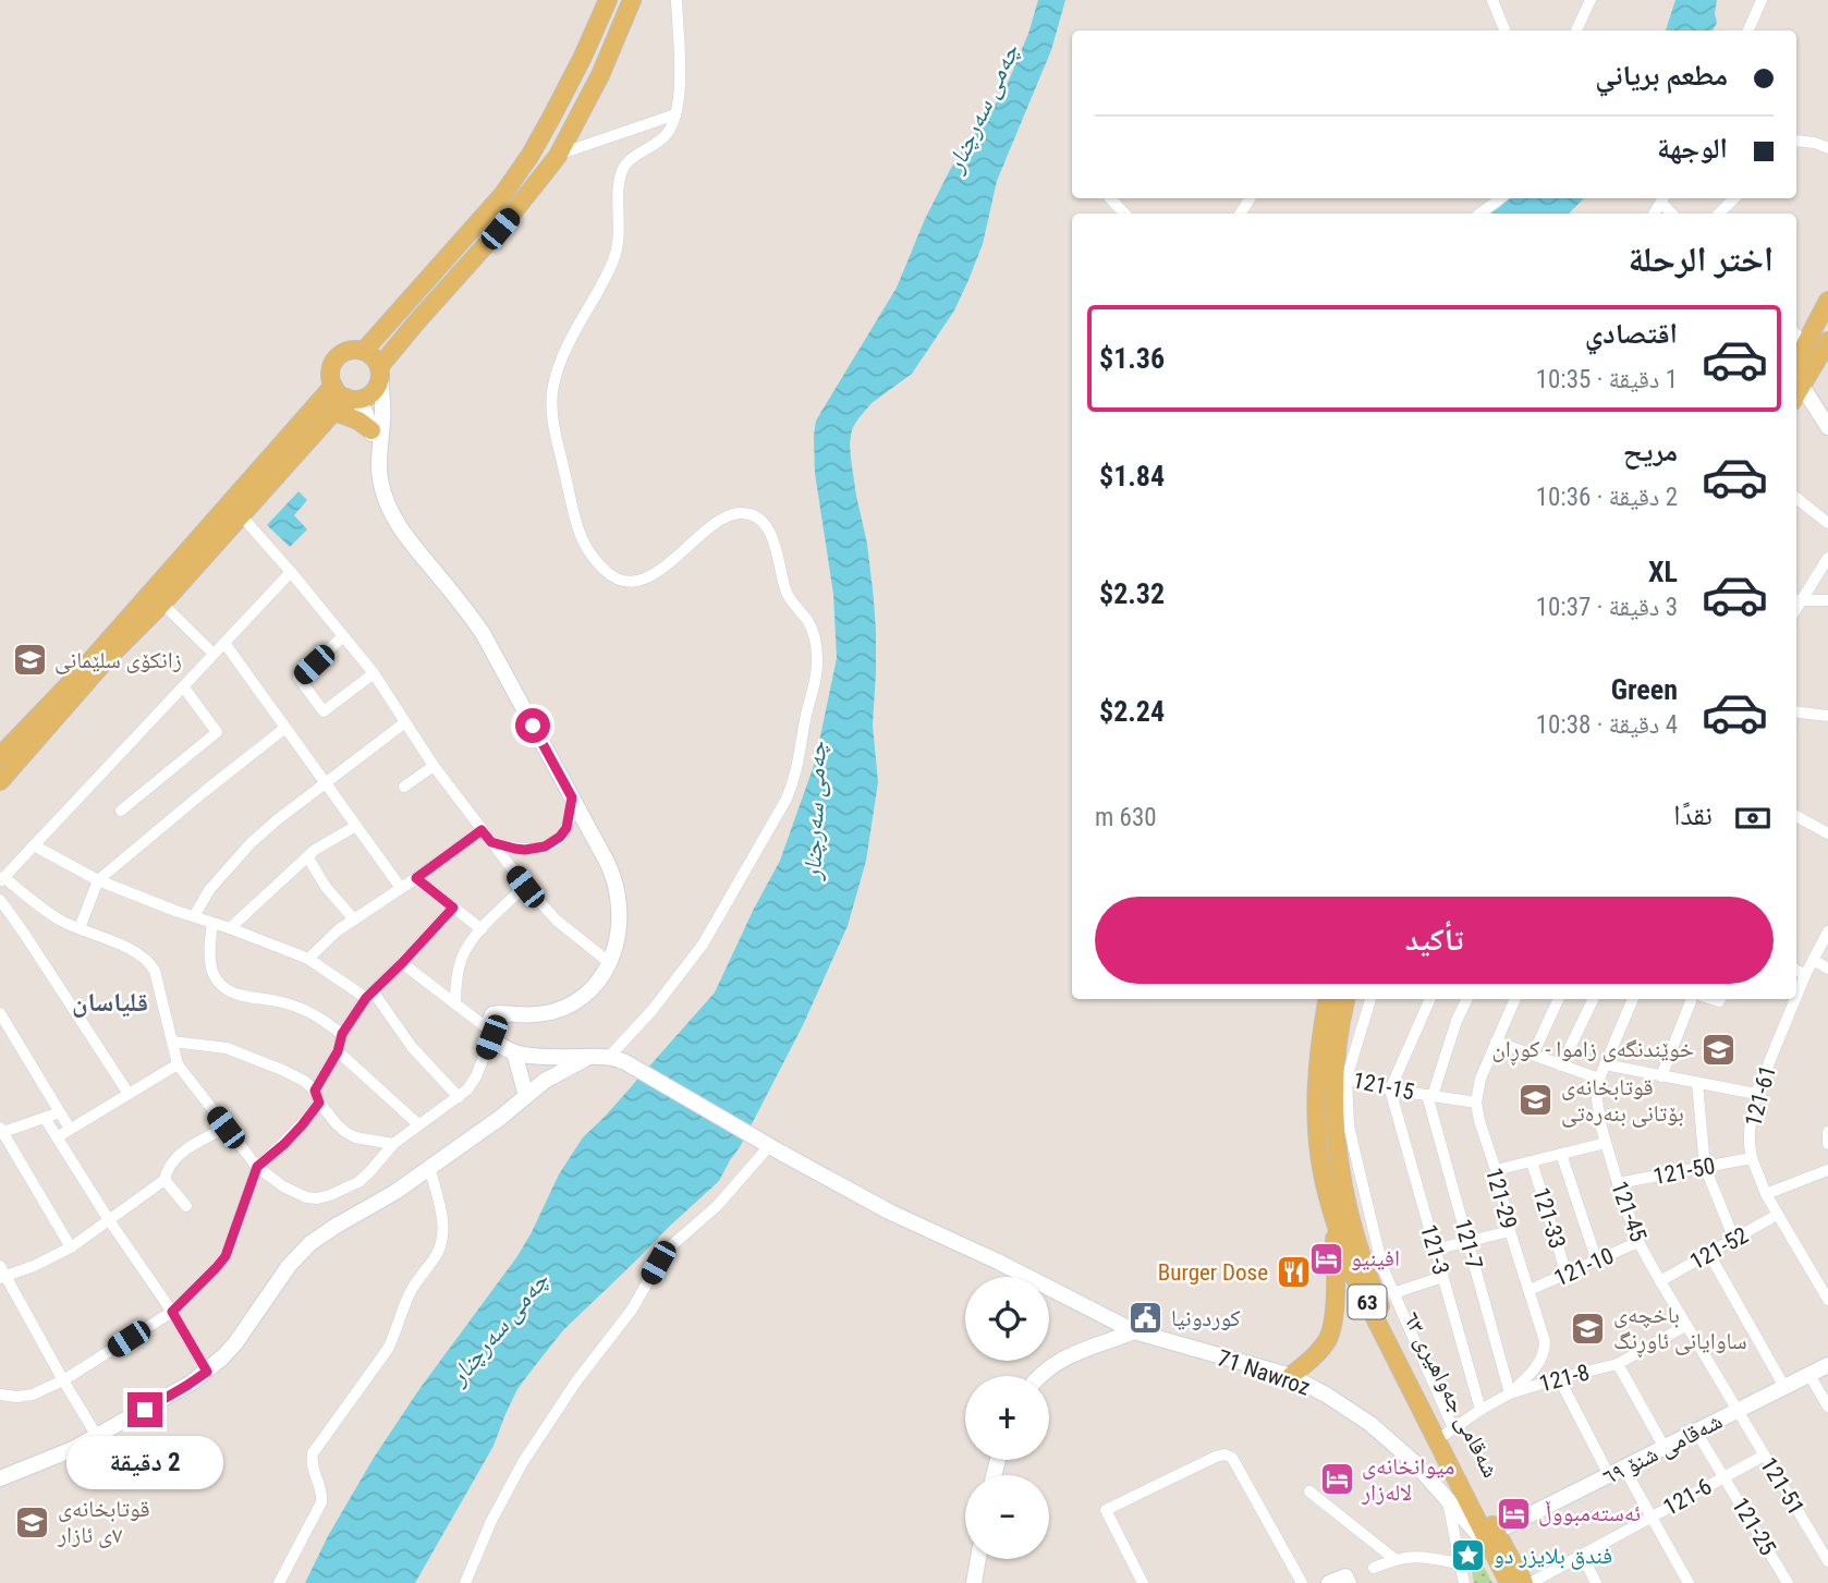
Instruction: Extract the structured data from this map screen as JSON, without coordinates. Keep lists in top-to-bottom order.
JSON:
{
  "streets": {
    "main road": [
      "63",
      "71 Nawroz",
      "شەقامی جەواهیری ٦٣",
      "شەقامی شنۆ ٦٩"
    ],
    "street": [
      "121-15",
      "121-61",
      "121-50",
      "121-29",
      "121-45",
      "121-33",
      "121-7",
      "121-52",
      "121-3",
      "121-10",
      "121-8",
      "121-51",
      "121-6",
      "121-25"
    ]
  },
  "crossings": [
    ["121-15", "121-29"],
    ["121-15", "121-7"],
    ["121-15", "121-3"],
    ["121-15", "شەقامی جەواهیری ٦٣"],
    ["121-61", "121-50"],
    ["121-61", "121-52"],
    ["121-50", "121-45"],
    ["121-29", "121-7"],
    ["121-29", "121-10"],
    ["121-29", "121-8"],
    ["121-45", "121-52"],
    ["121-45", "121-10"],
    ["121-45", "121-8"],
    ["121-45", "شەقامی شنۆ ٦٩"],
    ["121-45", "121-51"],
    ["121-33", "121-10"],
    ["121-7", "121-8"],
    ["121-3", "121-8"],
    ["71 Nawroz", "شەقامی جەواهیری ٦٣"],
    ["121-8", "شەقامی جەواهیری ٦٣"],
    ["شەقامی جەواهیری ٦٣", "شەقامی شنۆ ٦٩"],
    ["شەقامی شنۆ ٦٩", "121-51"],
    ["شەقامی شنۆ ٦٩", "121-25"],
    ["121-51", "121-6"],
    ["121-6", "121-25"]
  ],
  "districts": ["قلياسان"],
  "water": ["چەمی سەرچنار"],
  "places": {
    "school or university": [
      "زانکۆی سلێمانی",
      "خوێندنگەی زاموا - کوڕان",
      "قوتابخانەی بۆتانی بنەرەتی",
      "باخچەی ساوایانی ئاوڕنگ",
      "قوتابخانەی ٧ی ئازار"
    ],
    "hotel": ["افينيو", "میوانخانەی لالەزار", "ئەستەمبووڵ"],
    "restaurant": ["Burger Dose"],
    "public building": ["كوردونيا"],
    "place": ["فندق بلايزر دو"]
  },
  "page": {
    "banner": ["مطعم برياني", "الوجهة"],
    "heading": "اختر الرحلة",
    "list": [
      {
        "name": "اقتصادي",
        "note": "1 دقيقة · 10:35",
        "value": "$1.36"
      },
      {
        "name": "مريح",
        "note": "2 دقيقة · 10:36",
        "value": "$1.84"
      },
      {
        "name": "XL",
        "note": "3 دقيقة · 10:37",
        "value": "$2.32"
      },
      {
        "name": "Green",
        "note": "4 دقيقة · 10:38",
        "value": "$2.24"
      }
    ],
    "pay": ["نقدًا", "630 m"],
    "buttons": "تأكيد",
    "map_buttons": ["+", "−"],
    "bubble": "2 دقيقة"
  }
}
